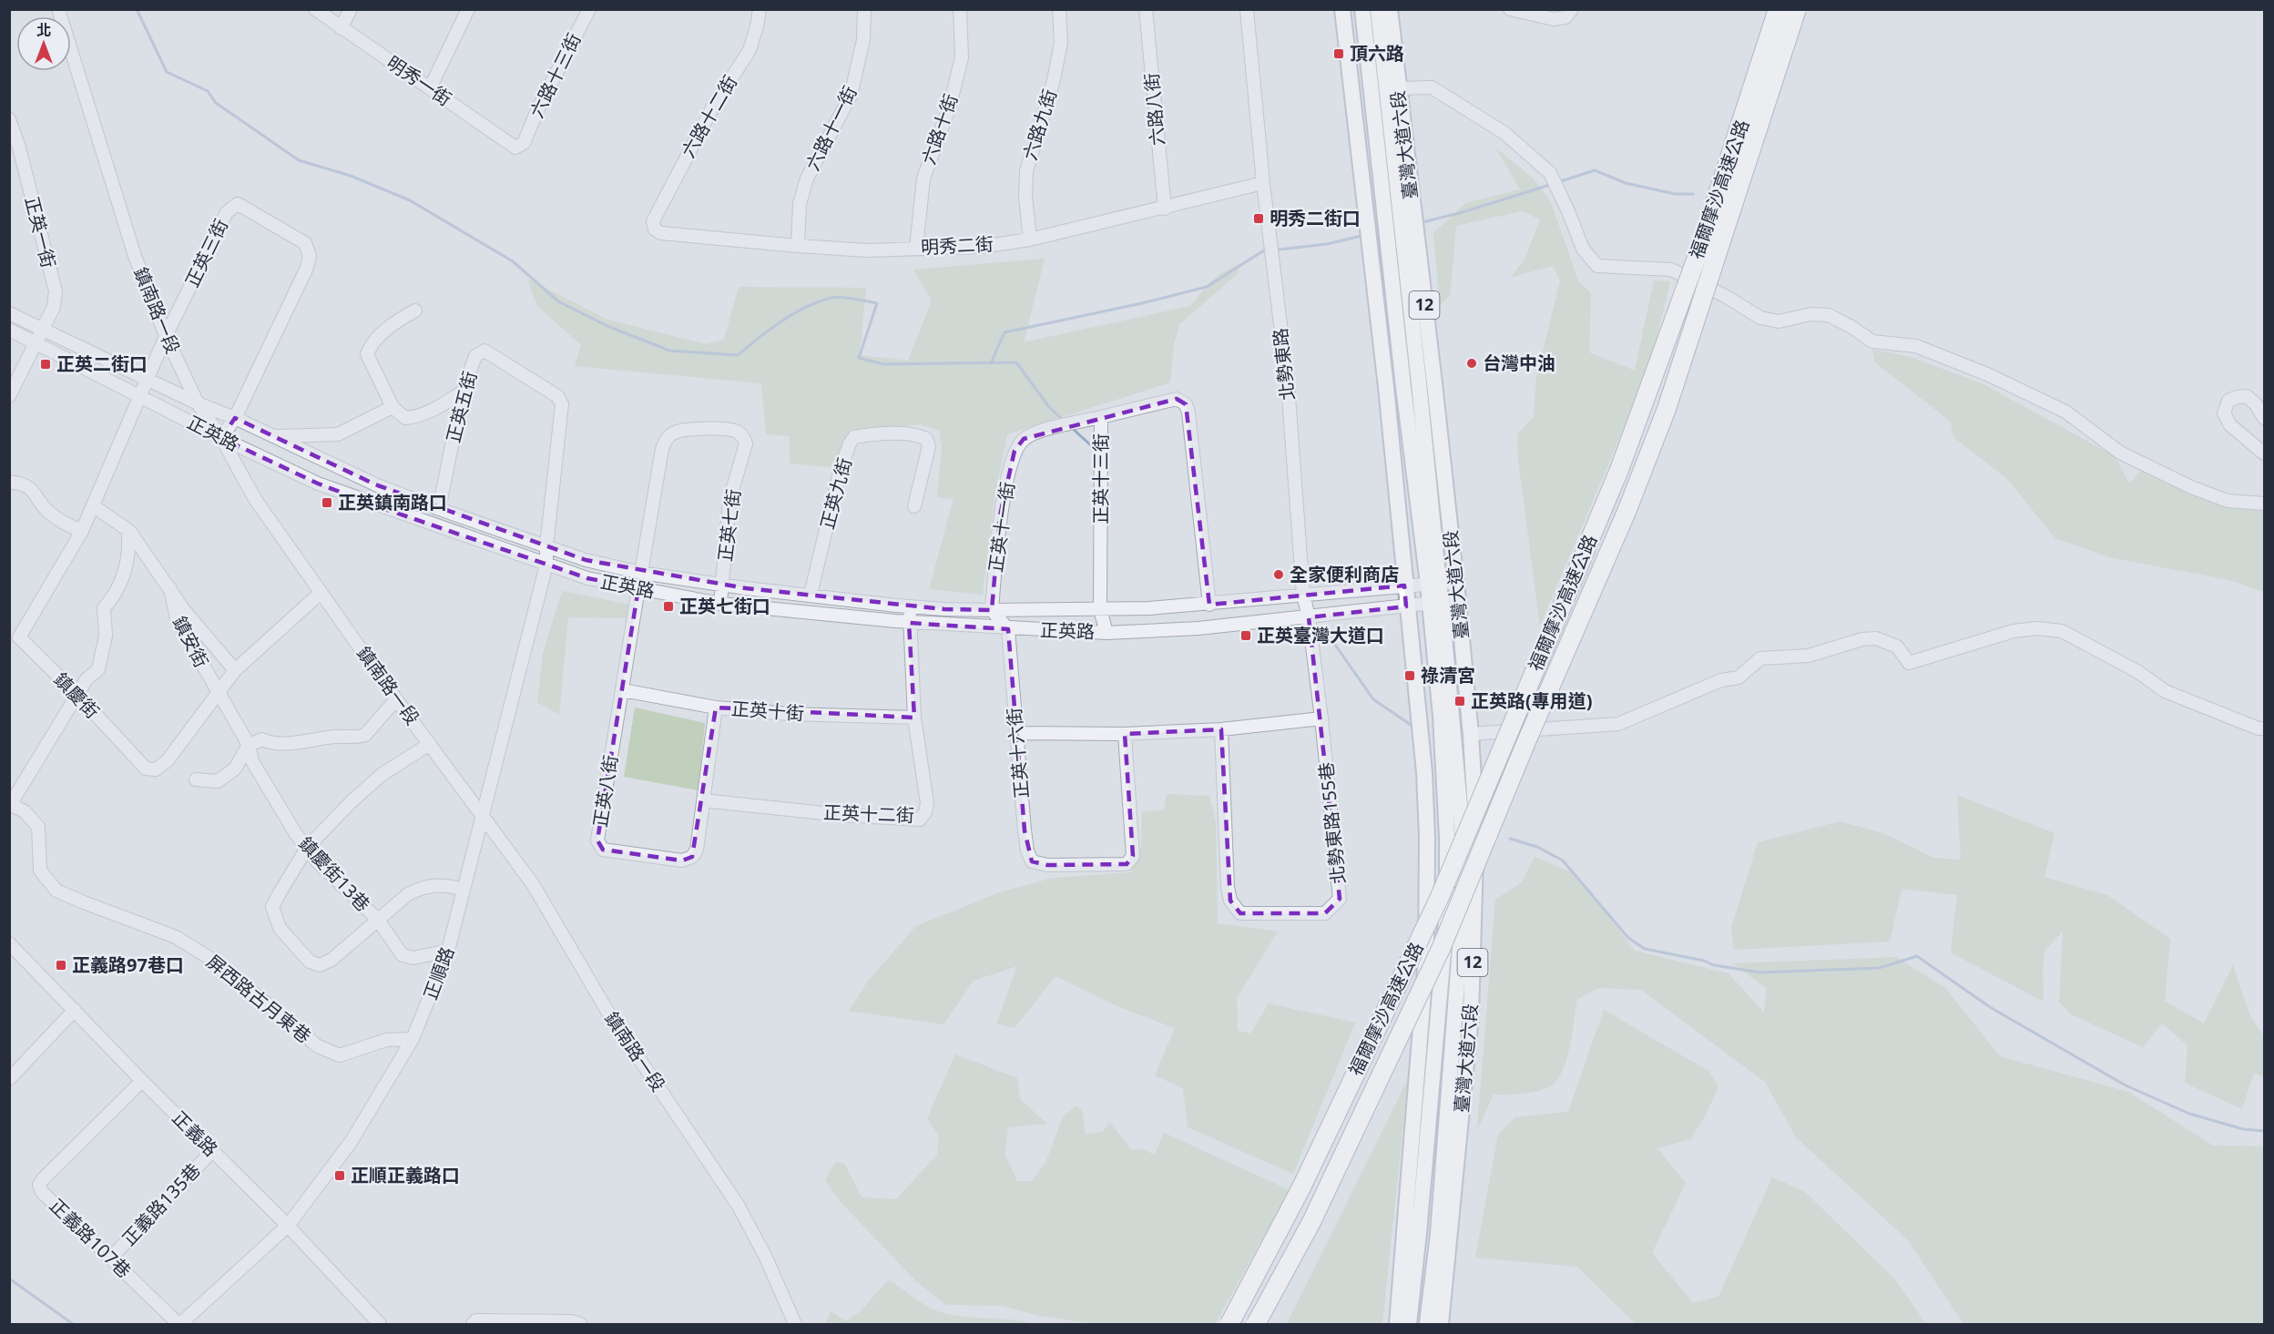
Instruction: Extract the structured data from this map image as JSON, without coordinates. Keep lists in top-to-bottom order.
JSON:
{
  "streets": {
    "highway": ["福爾摩沙高速公路"],
    "main road": ["臺灣大道六段", "12"],
    "street": [
      "六路十三街",
      "明秀一街",
      "六路八街",
      "六路十二街",
      "六路九街",
      "六路十一街",
      "六路十街",
      "正英一街",
      "明秀二街",
      "正英三街",
      "鎮南路一段",
      "北勢東路",
      "正英五街",
      "正英路",
      "正英十三街",
      "正英九街",
      "正英七街",
      "正英十一街",
      "鎮安街",
      "鎮慶街",
      "正英十街",
      "正英十六街",
      "正英八街",
      "正英十二街",
      "北勢東路155巷",
      "鎮慶街13巷",
      "正順路",
      "屏西路古月東巷",
      "正義路",
      "正義路135巷",
      "正義路107巷"
    ]
  },
  "crossings": [
    ["六路十三街", "明秀一街"],
    ["六路八街", "明秀二街"],
    ["六路十二街", "明秀二街"],
    ["六路九街", "明秀二街"],
    ["六路十一街", "明秀二街"],
    ["六路十街", "明秀二街"],
    ["臺灣大道六段", "正英路"],
    ["正英一街", "正英路"],
    ["明秀二街", "北勢東路"],
    ["正英三街", "鎮南路一段"],
    ["正英三街", "正英路"],
    ["正英三街", "鎮慶街"],
    ["鎮南路一段", "正英路"],
    ["鎮南路一段", "鎮慶街"],
    ["鎮南路一段", "正順路"],
    ["北勢東路", "正英路"],
    ["北勢東路", "北勢東路155巷"],
    ["正英五街", "正英路"],
    ["正英五街", "正順路"],
    ["正英路", "正英十三街"],
    ["正英路", "正英九街"],
    ["正英路", "正英七街"],
    ["正英路", "正英十一街"],
    ["正英路", "鎮慶街"],
    ["正英路", "正英十六街"],
    ["正英路", "正英八街"],
    ["正英路", "正英十二街"],
    ["正英路", "正順路"],
    ["正英十三街", "正英十一街"],
    ["鎮安街", "鎮慶街"],
    ["鎮安街", "鎮慶街13巷"],
    ["鎮慶街", "鎮慶街13巷"],
    ["正英十街", "正英八街"],
    ["正英十街", "正英十二街"],
    ["正英八街", "正英十二街"],
    ["鎮慶街13巷", "正順路"],
    ["正順路", "屏西路古月東巷"],
    ["正順路", "正義路"],
    ["正順路", "正義路107巷"],
    ["正義路", "正義路135巷"],
    ["正義路", "正義路107巷"],
    ["正義路135巷", "正義路107巷"]
  ],
  "places": {
    "transit": [
      "頂六路",
      "明秀二街口",
      "正英二街口",
      "正英鎮南路口",
      "正英七街口",
      "正英臺灣大道口",
      "祿清宮",
      "正英路(專用道)",
      "正義路97巷口",
      "正順正義路口"
    ],
    "other": ["台灣中油", "全家便利商店"]
  },
  "north": "top"
}
